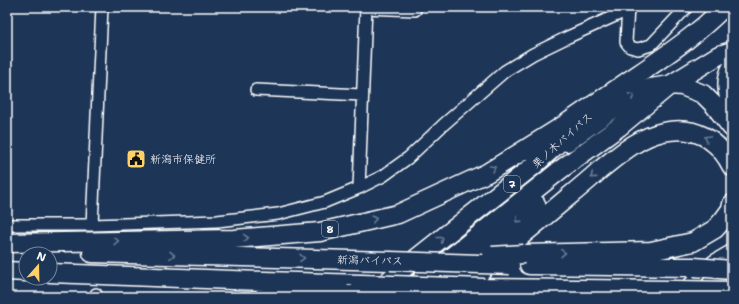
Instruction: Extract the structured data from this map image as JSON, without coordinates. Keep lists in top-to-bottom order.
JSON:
{
  "streets": {
    "highway": [
      "栗ノ木バイパス",
      "7",
      "8",
      "新潟バイパス"
    ]
  },
  "crossings": [
    ["栗ノ木バイパス", "7"],
    ["栗ノ木バイパス", "8"],
    ["栗ノ木バイパス", "新潟バイパス"],
    ["7", "新潟バイパス"]
  ],
  "places": {
    "public building": ["新潟市保健所"]
  },
  "north": "top"
}
